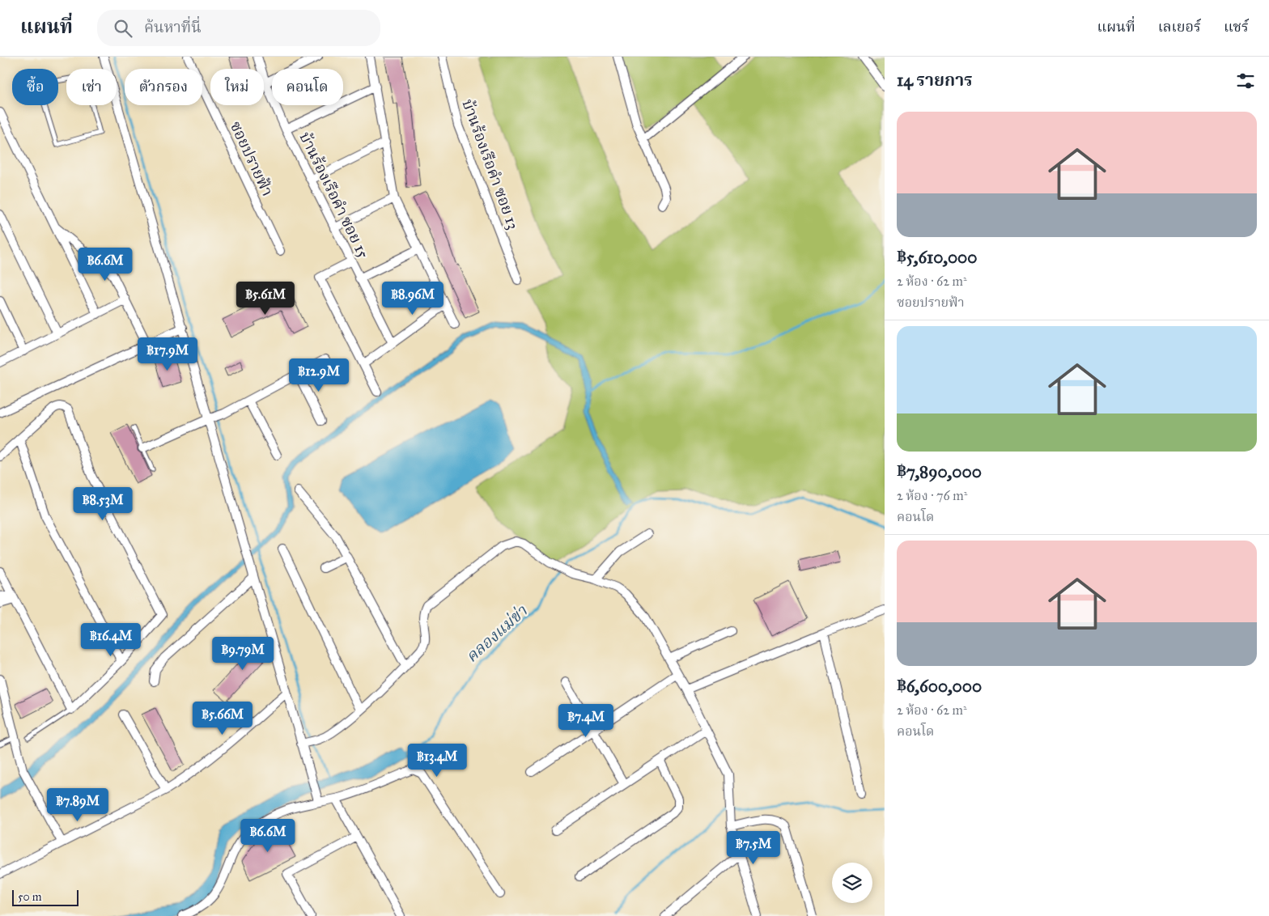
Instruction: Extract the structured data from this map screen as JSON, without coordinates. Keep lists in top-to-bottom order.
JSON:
{
  "streets": {
    "street": ["ซอยปรายฟ้า", "บ้านร้องเรือคำ ซอย 13", "บ้านร้องเรือคำ ซอย 15"]
  },
  "water": ["คลองแม่ข่า"],
  "scale_bar": "50 m",
  "page": {
    "header": "แผนที่",
    "search": "ค้นหาที่นี่",
    "nav": ["แผนที่", "เลเยอร์", "แชร์"],
    "heading": "14 รายการ",
    "chip": [
      "ซื้อ",
      "เช่า",
      "ตัวกรอง",
      "ใหม่",
      "คอนโด"
    ],
    "list": [
      {
        "name": "฿5,610,000",
        "note": "2 ห้อง · 62 m² · ซอยปรายฟ้า"
      },
      {
        "name": "฿7,890,000",
        "note": "2 ห้อง · 76 m² · คอนโด"
      },
      {
        "name": "฿6,600,000",
        "note": "2 ห้อง · 62 m² · คอนโด"
      }
    ],
    "price": [
      "฿6.6M",
      "฿5.61M",
      "฿8.96M",
      "฿17.9M",
      "฿12.9M",
      "฿8.53M",
      "฿16.4M",
      "฿9.79M",
      "฿5.66M",
      "฿7.4M",
      "฿13.4M",
      "฿7.89M",
      "฿6.6M",
      "฿7.5M"
    ],
    "scale": "50 m"
  }
}
